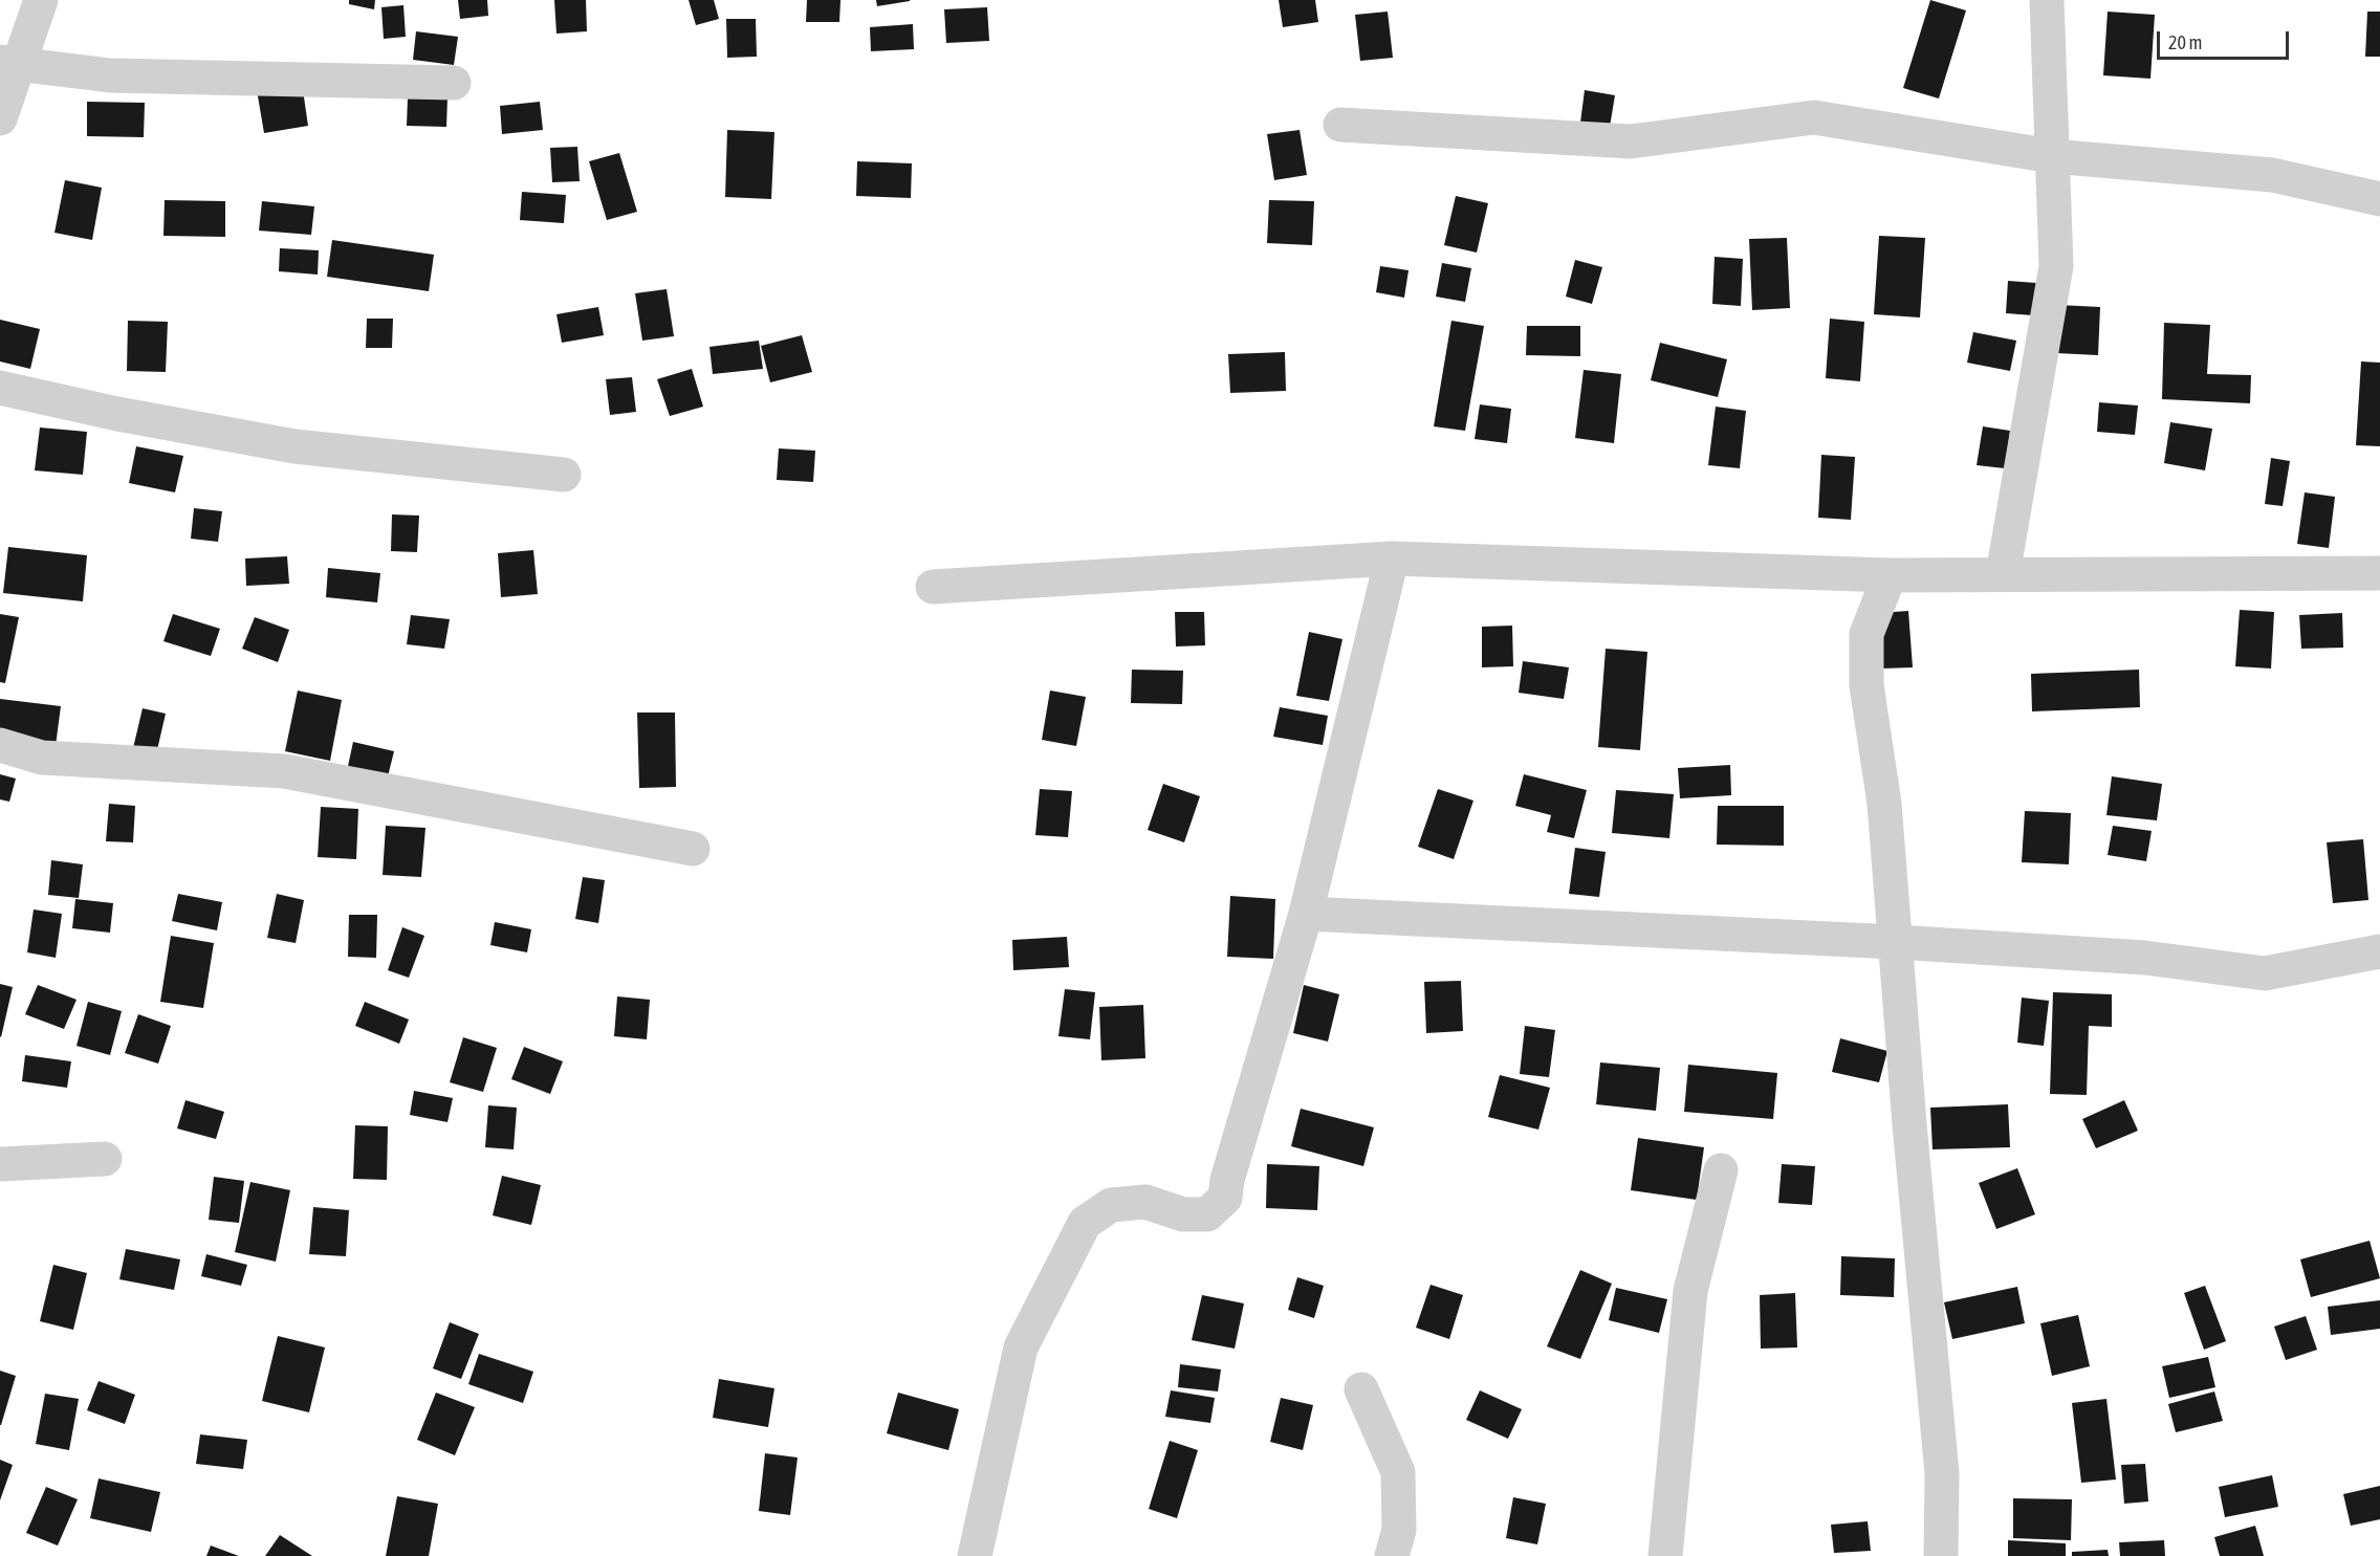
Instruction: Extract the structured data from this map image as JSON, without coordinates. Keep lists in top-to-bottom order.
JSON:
{
  "scale_bar": "20 m"
}
